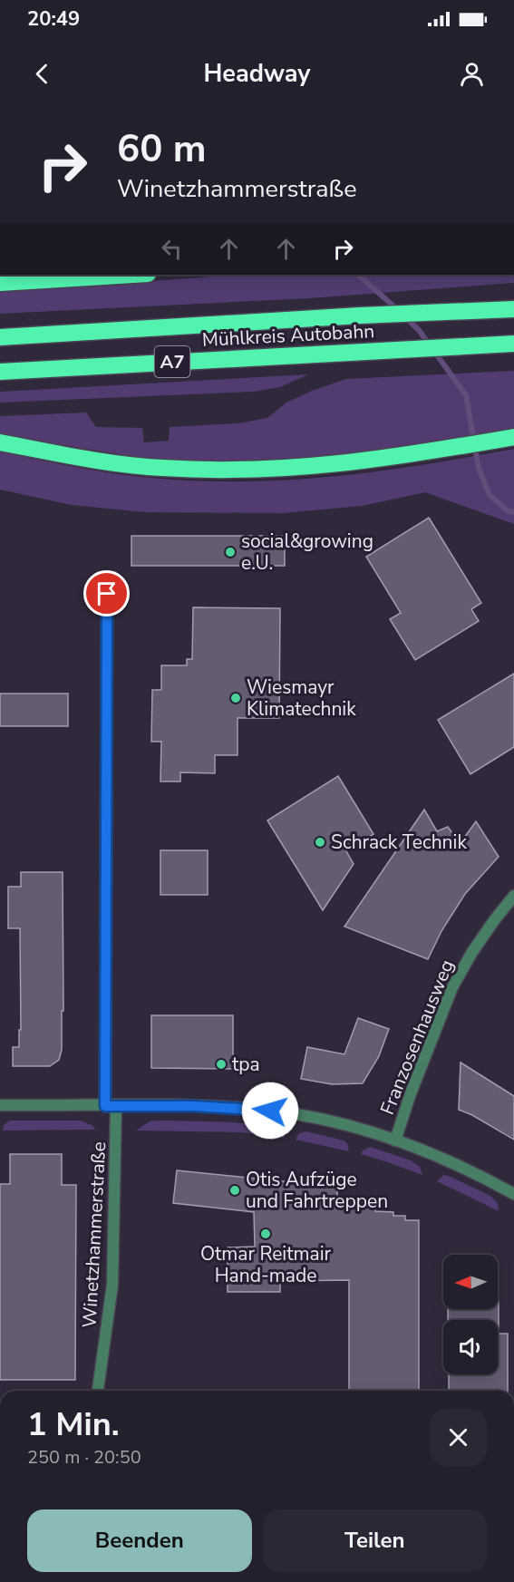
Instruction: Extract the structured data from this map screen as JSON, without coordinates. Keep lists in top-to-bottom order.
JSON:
{
  "streets": {
    "highway": ["Mühlkreis Autobahn", "A7"],
    "street": ["Franzosenhausweg", "Winetzhammerstraße"]
  },
  "crossings": [
    ["Franzosenhausweg", "Winetzhammerstraße"]
  ],
  "places": [
    "social&growing e.U.",
    "Wiesmayr Klimatechnik",
    "Schrack Technik",
    "tpa",
    "Otis Aufzüge und Fahrtreppen",
    "Otmar Reitmair Hand-made"
  ],
  "north": "left",
  "page": {
    "status": "20:49",
    "header": "Headway",
    "turn": ["60 m", "Winetzhammerstraße"],
    "heading": ["1 Min.", "250 m · 20:50"],
    "buttons": ["Beenden", "Teilen"]
  }
}
